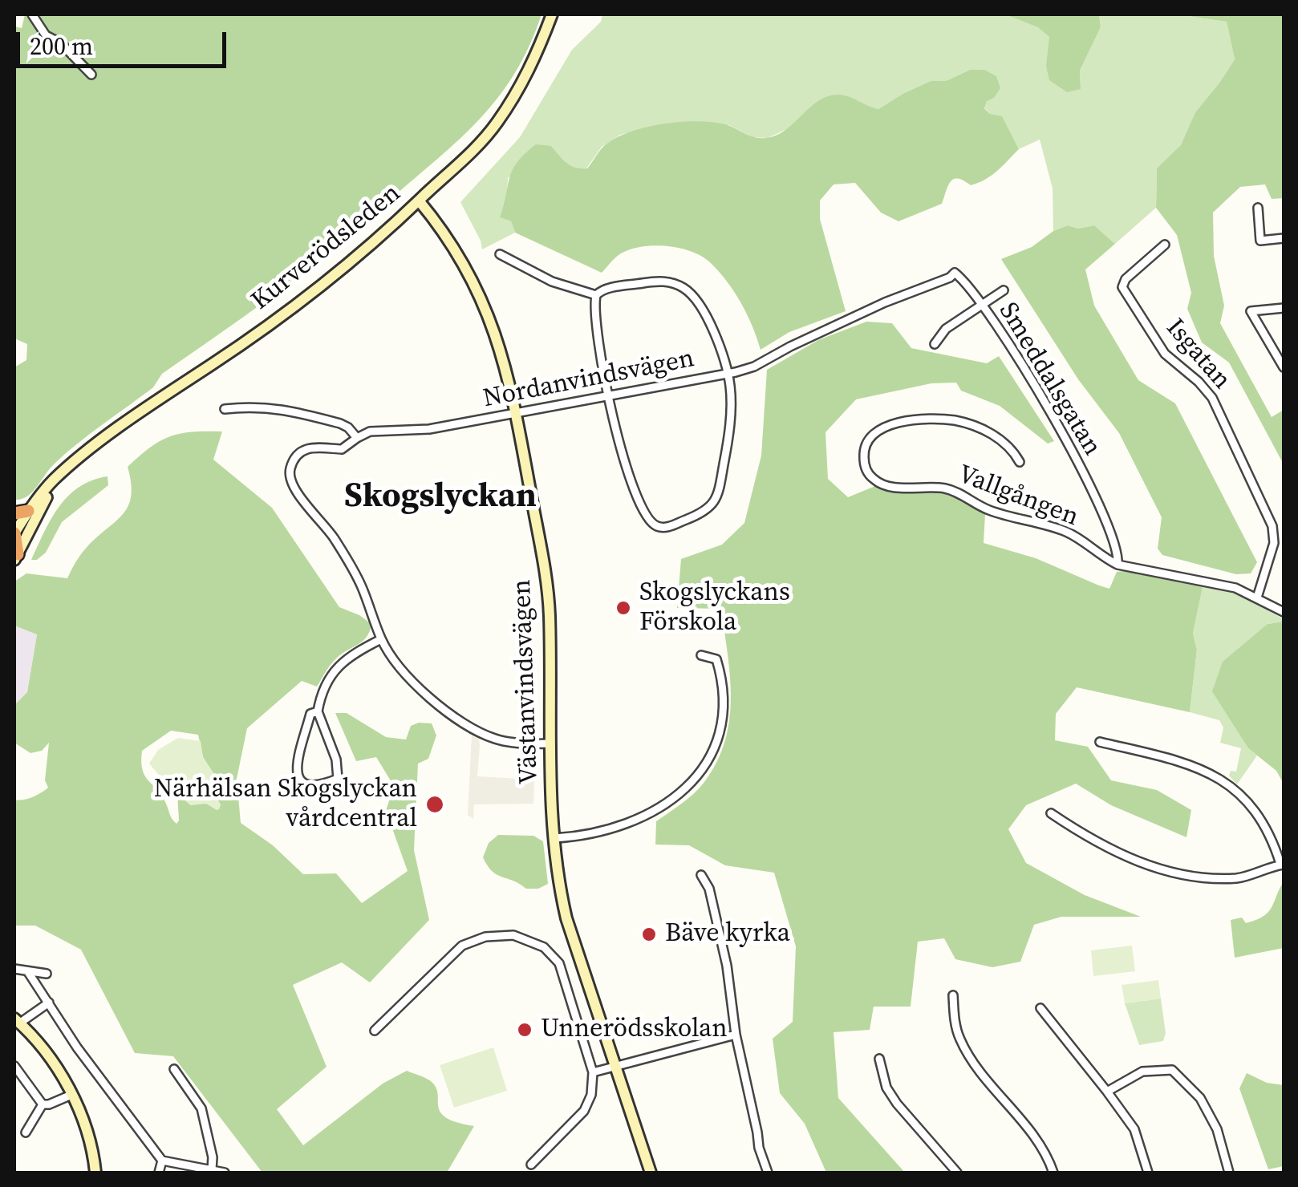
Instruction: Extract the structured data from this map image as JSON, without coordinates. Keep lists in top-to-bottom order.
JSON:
{
  "streets": {
    "street": [
      "Kurverödsleden",
      "Isgatan",
      "Nordanvindsvägen",
      "Smeddalsgatan",
      "Vallgången",
      "Västanvindsvägen"
    ]
  },
  "crossings": [
    ["Kurverödsleden", "Västanvindsvägen"],
    ["Nordanvindsvägen", "Smeddalsgatan"],
    ["Nordanvindsvägen", "Västanvindsvägen"],
    ["Smeddalsgatan", "Vallgången"]
  ],
  "districts": ["Skogslyckan"],
  "places": [
    "Skogslyckans Förskola",
    "Närhälsan Skogslyckan vårdcentral",
    "Bäve kyrka",
    "Unnerödsskolan"
  ],
  "scale_bar": "200 m"
}
